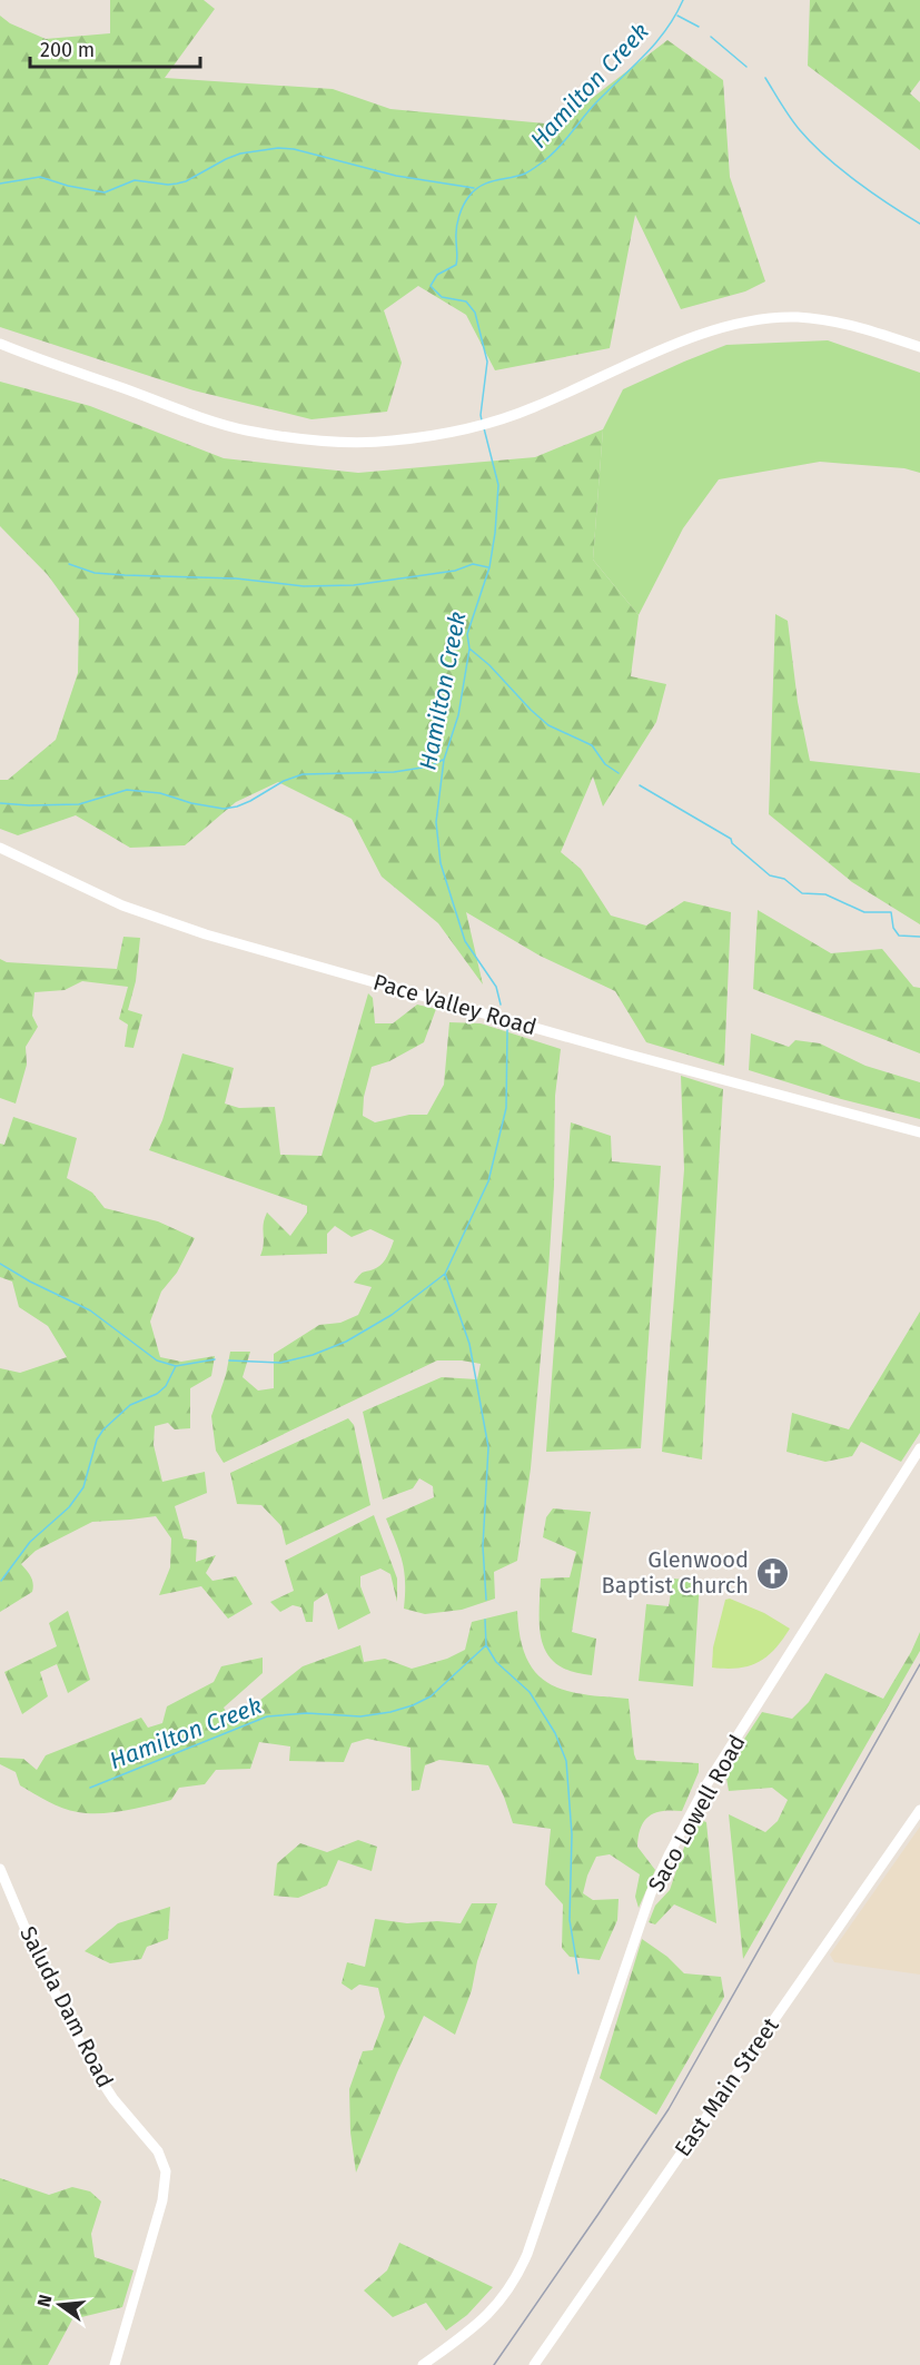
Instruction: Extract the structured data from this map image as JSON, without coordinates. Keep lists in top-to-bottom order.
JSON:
{
  "streets": {
    "street": [
      "Pace Valley Road",
      "Saco Lowell Road",
      "Saluda Dam Road",
      "East Main Street"
    ]
  },
  "water": ["Hamilton Creek"],
  "places": {
    "church": ["Glenwood Baptist Church"]
  },
  "scale_bar": "200 m",
  "north": "left"
}
